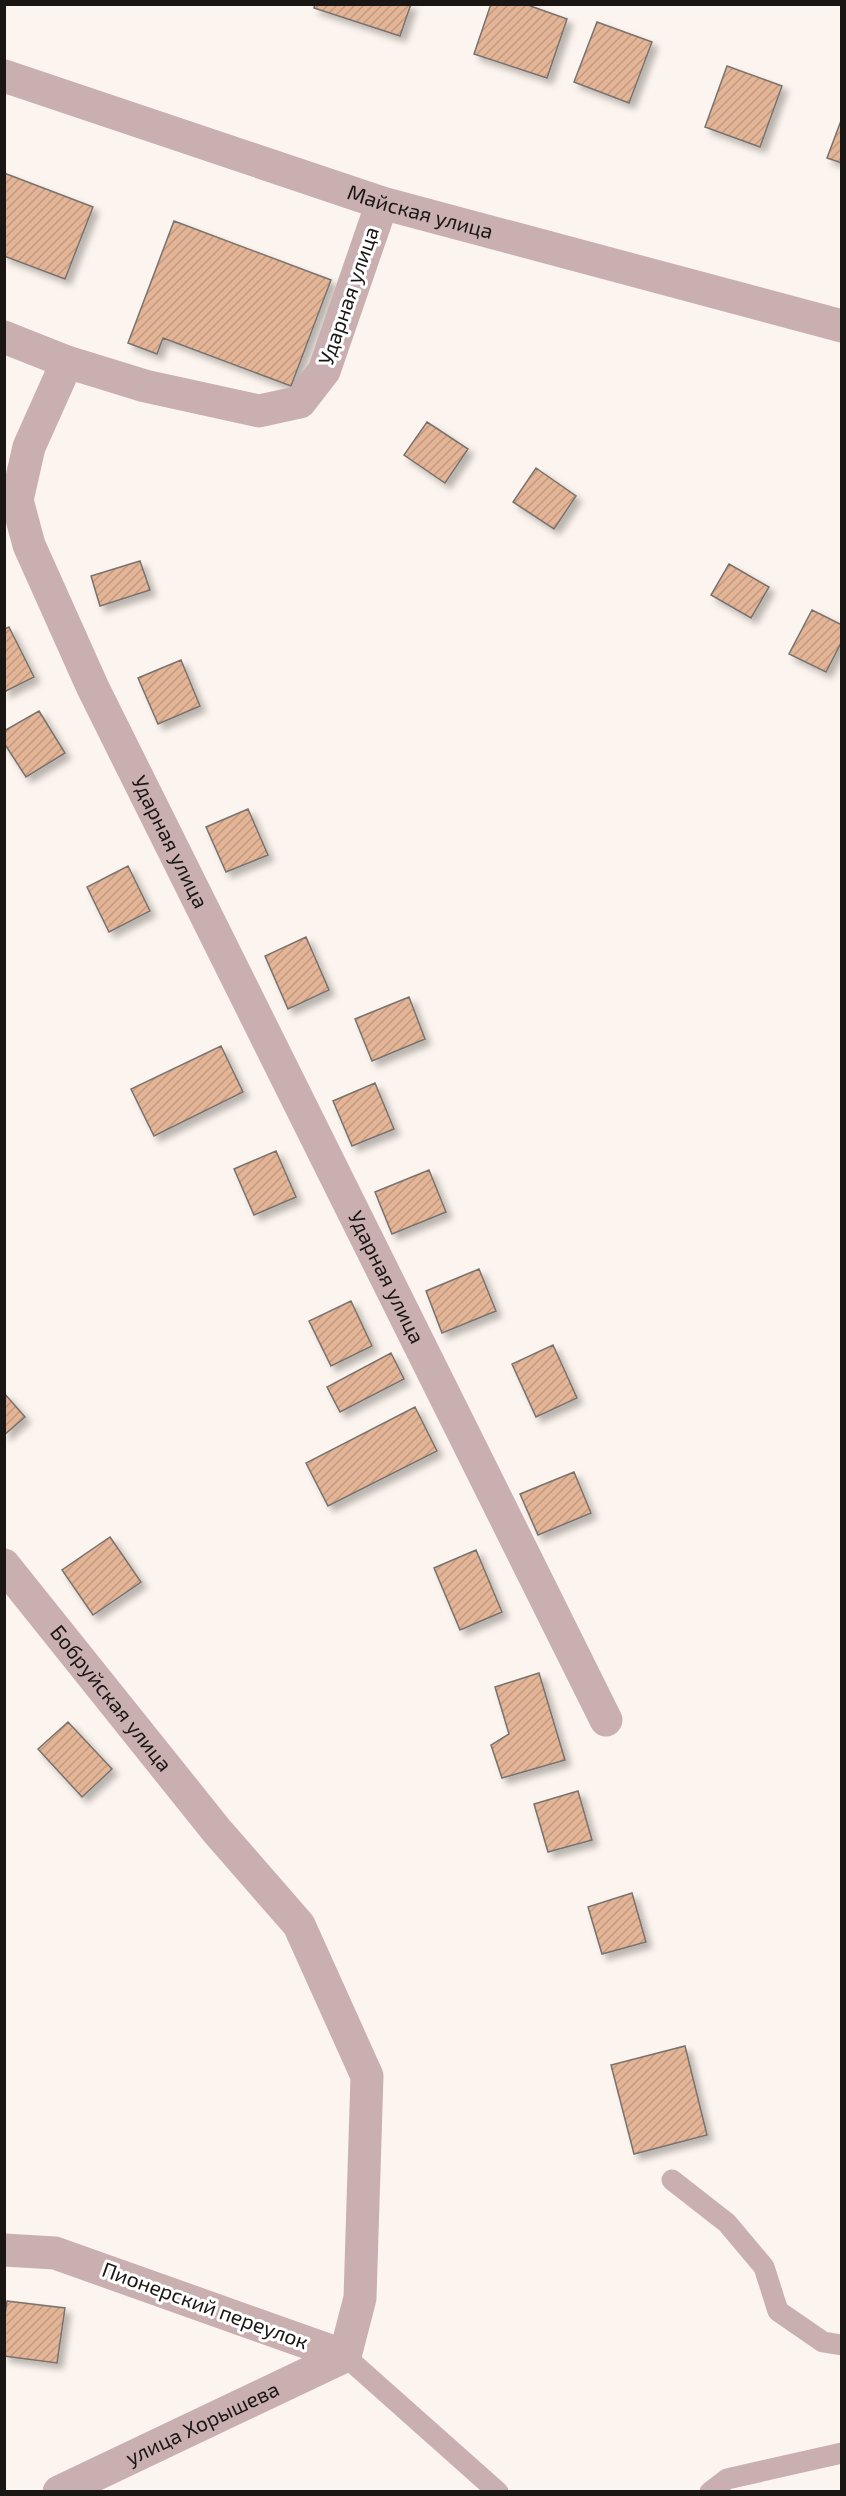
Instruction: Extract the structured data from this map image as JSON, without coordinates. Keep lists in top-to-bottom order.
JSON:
{
  "streets": {
    "street": [
      "Майская улица",
      "Ударная улица",
      "Бобруйская улица",
      "Пионерский переулок",
      "улица Хорышева"
    ]
  },
  "crossings": [
    ["Майская улица", "Ударная улица"],
    ["Бобруйская улица", "Пионерский переулок"],
    ["Бобруйская улица", "улица Хорышева"],
    ["Пионерский переулок", "улица Хорышева"]
  ]
}
